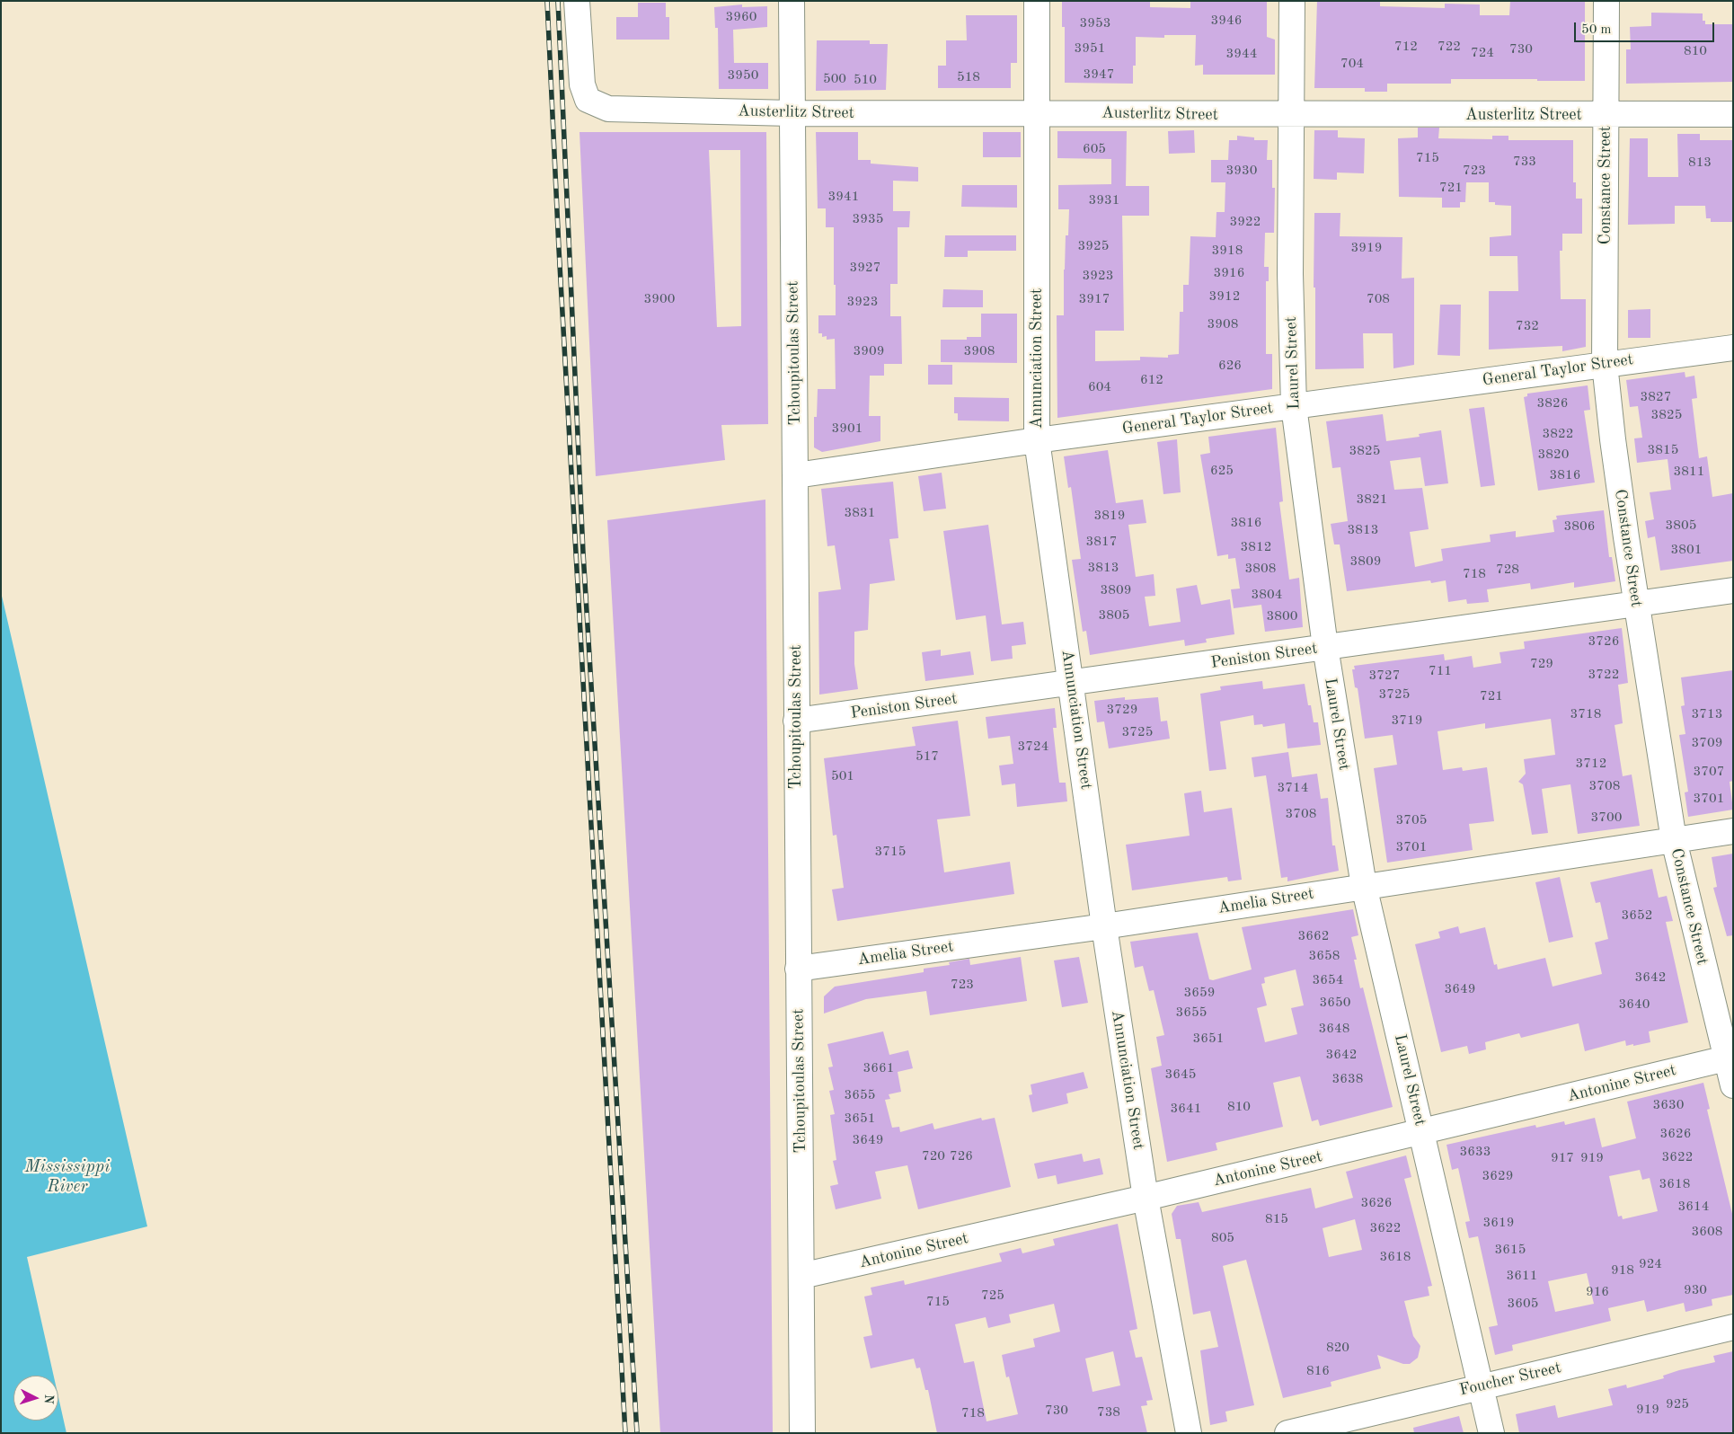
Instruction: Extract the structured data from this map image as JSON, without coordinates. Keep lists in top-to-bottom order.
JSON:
{
  "streets": {
    "street": [
      "Austerlitz Street",
      "Constance Street",
      "Tchoupitoulas Street",
      "Annunciation Street",
      "Laurel Street",
      "General Taylor Street",
      "Peniston Street",
      "Amelia Street",
      "Antonine Street",
      "Foucher Street"
    ]
  },
  "crossings": [
    ["Austerlitz Street", "Constance Street"],
    ["Austerlitz Street", "Tchoupitoulas Street"],
    ["Austerlitz Street", "Annunciation Street"],
    ["Austerlitz Street", "Laurel Street"],
    ["Constance Street", "General Taylor Street"],
    ["Constance Street", "Peniston Street"],
    ["Constance Street", "Amelia Street"],
    ["Constance Street", "Antonine Street"],
    ["Tchoupitoulas Street", "General Taylor Street"],
    ["Tchoupitoulas Street", "Peniston Street"],
    ["Tchoupitoulas Street", "Amelia Street"],
    ["Tchoupitoulas Street", "Antonine Street"],
    ["Annunciation Street", "General Taylor Street"],
    ["Annunciation Street", "Peniston Street"],
    ["Annunciation Street", "Amelia Street"],
    ["Annunciation Street", "Antonine Street"],
    ["Laurel Street", "General Taylor Street"],
    ["Laurel Street", "Peniston Street"],
    ["Laurel Street", "Amelia Street"],
    ["Laurel Street", "Antonine Street"],
    ["Laurel Street", "Foucher Street"]
  ],
  "water": ["Mississippi River"],
  "house_numbers": [
    "3960",
    "3946",
    "3953",
    "712",
    "722",
    "3951",
    "730",
    "810",
    "724",
    "3944",
    "704",
    "3947",
    "3950",
    "518",
    "500",
    "510",
    "605",
    "715",
    "733",
    "813",
    "3930",
    "723",
    "721",
    "3941",
    "3931",
    "3935",
    "3922",
    "3925",
    "3919",
    "3918",
    "3927",
    "3916",
    "3923",
    "3912",
    "3900",
    "3917",
    "708",
    "3923",
    "3908",
    "732",
    "3909",
    "3908",
    "626",
    "612",
    "604",
    "3827",
    "3826",
    "3825",
    "3901",
    "3822",
    "3815",
    "3825",
    "3820",
    "625",
    "3811",
    "3816",
    "3821",
    "3831",
    "3819",
    "3816",
    "3805",
    "3806",
    "3813",
    "3817",
    "3812",
    "3801",
    "3809",
    "3813",
    "3808",
    "728",
    "718",
    "3809",
    "3804",
    "3805",
    "3800",
    "3726",
    "729",
    "711",
    "3722",
    "3727",
    "3725",
    "721",
    "3729",
    "3718",
    "3713",
    "3719",
    "3725",
    "3709",
    "3724",
    "517",
    "3712",
    "3707",
    "501",
    "3708",
    "3714",
    "3701",
    "3708",
    "3700",
    "3705",
    "3701",
    "3715",
    "3652",
    "3662",
    "3658",
    "3642",
    "3654",
    "723",
    "3649",
    "3659",
    "3650",
    "3640",
    "3655",
    "3648",
    "3651",
    "3642",
    "3661",
    "3645",
    "3638",
    "3655",
    "3630",
    "810",
    "3641",
    "3651",
    "3626",
    "3649",
    "3633",
    "720",
    "726",
    "3622",
    "917",
    "919",
    "3629",
    "3618",
    "3626",
    "3614",
    "815",
    "3619",
    "3622",
    "3608",
    "805",
    "3615",
    "3618",
    "924",
    "918",
    "3611",
    "930",
    "916",
    "725",
    "715",
    "3605",
    "820",
    "816",
    "925",
    "919",
    "730",
    "738",
    "718"
  ],
  "scale_bar": "50 m",
  "north": "right"
}
